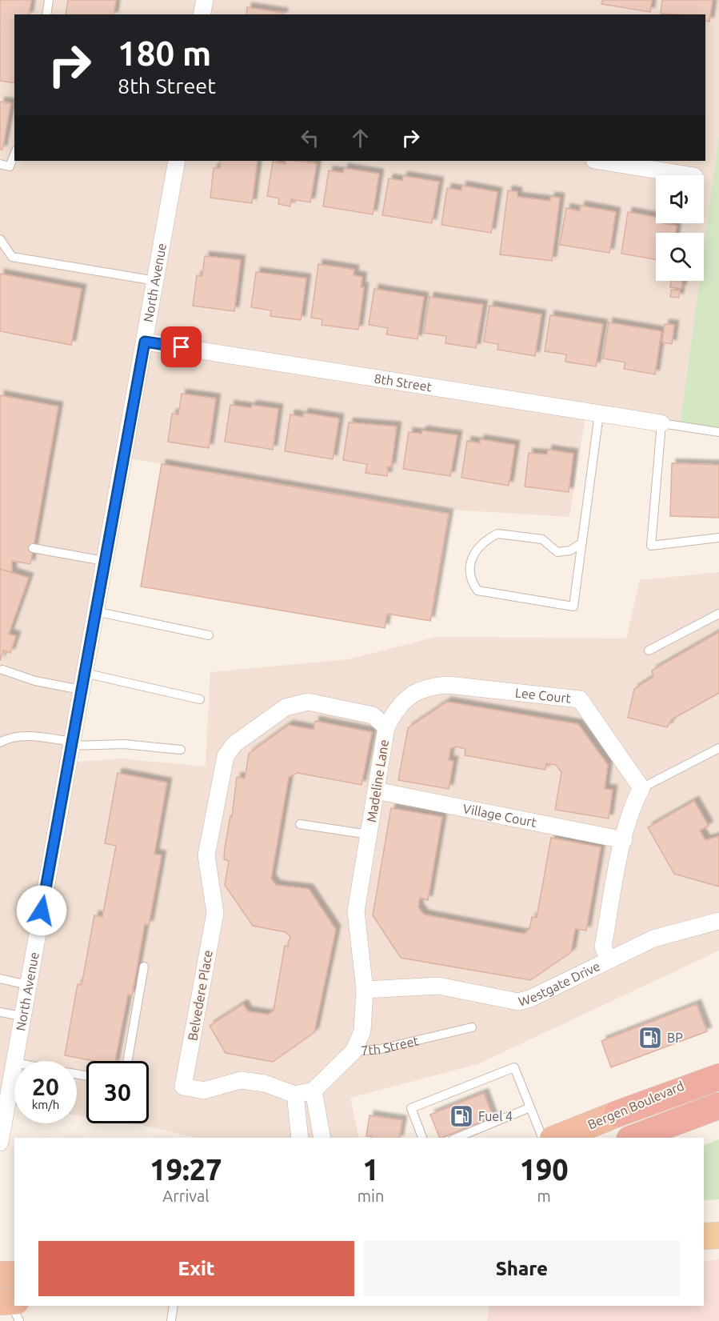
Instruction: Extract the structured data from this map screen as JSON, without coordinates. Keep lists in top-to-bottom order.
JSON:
{
  "streets": {
    "highway": ["Bergen Boulevard"],
    "street": [
      "North Avenue",
      "8th Street",
      "Lee Court",
      "Madeline Lane",
      "Village Court",
      "Westgate Drive",
      "Belvedere Place",
      "7th Street"
    ]
  },
  "crossings": [
    ["North Avenue", "8th Street"],
    ["Lee Court", "Madeline Lane"],
    ["Madeline Lane", "Village Court"],
    ["Madeline Lane", "Westgate Drive"],
    ["Madeline Lane", "Belvedere Place"],
    ["Madeline Lane", "7th Street"]
  ],
  "places": {
    "fuel station": ["BP", "Fuel 4"]
  },
  "page": {
    "turn": ["180 m", "8th Street"],
    "speed": "20 km/h",
    "limit": "30",
    "eta": [
      "19:27",
      "Arrival",
      "1",
      "min",
      "190",
      "m"
    ],
    "buttons": ["Exit", "Share"]
  }
}
